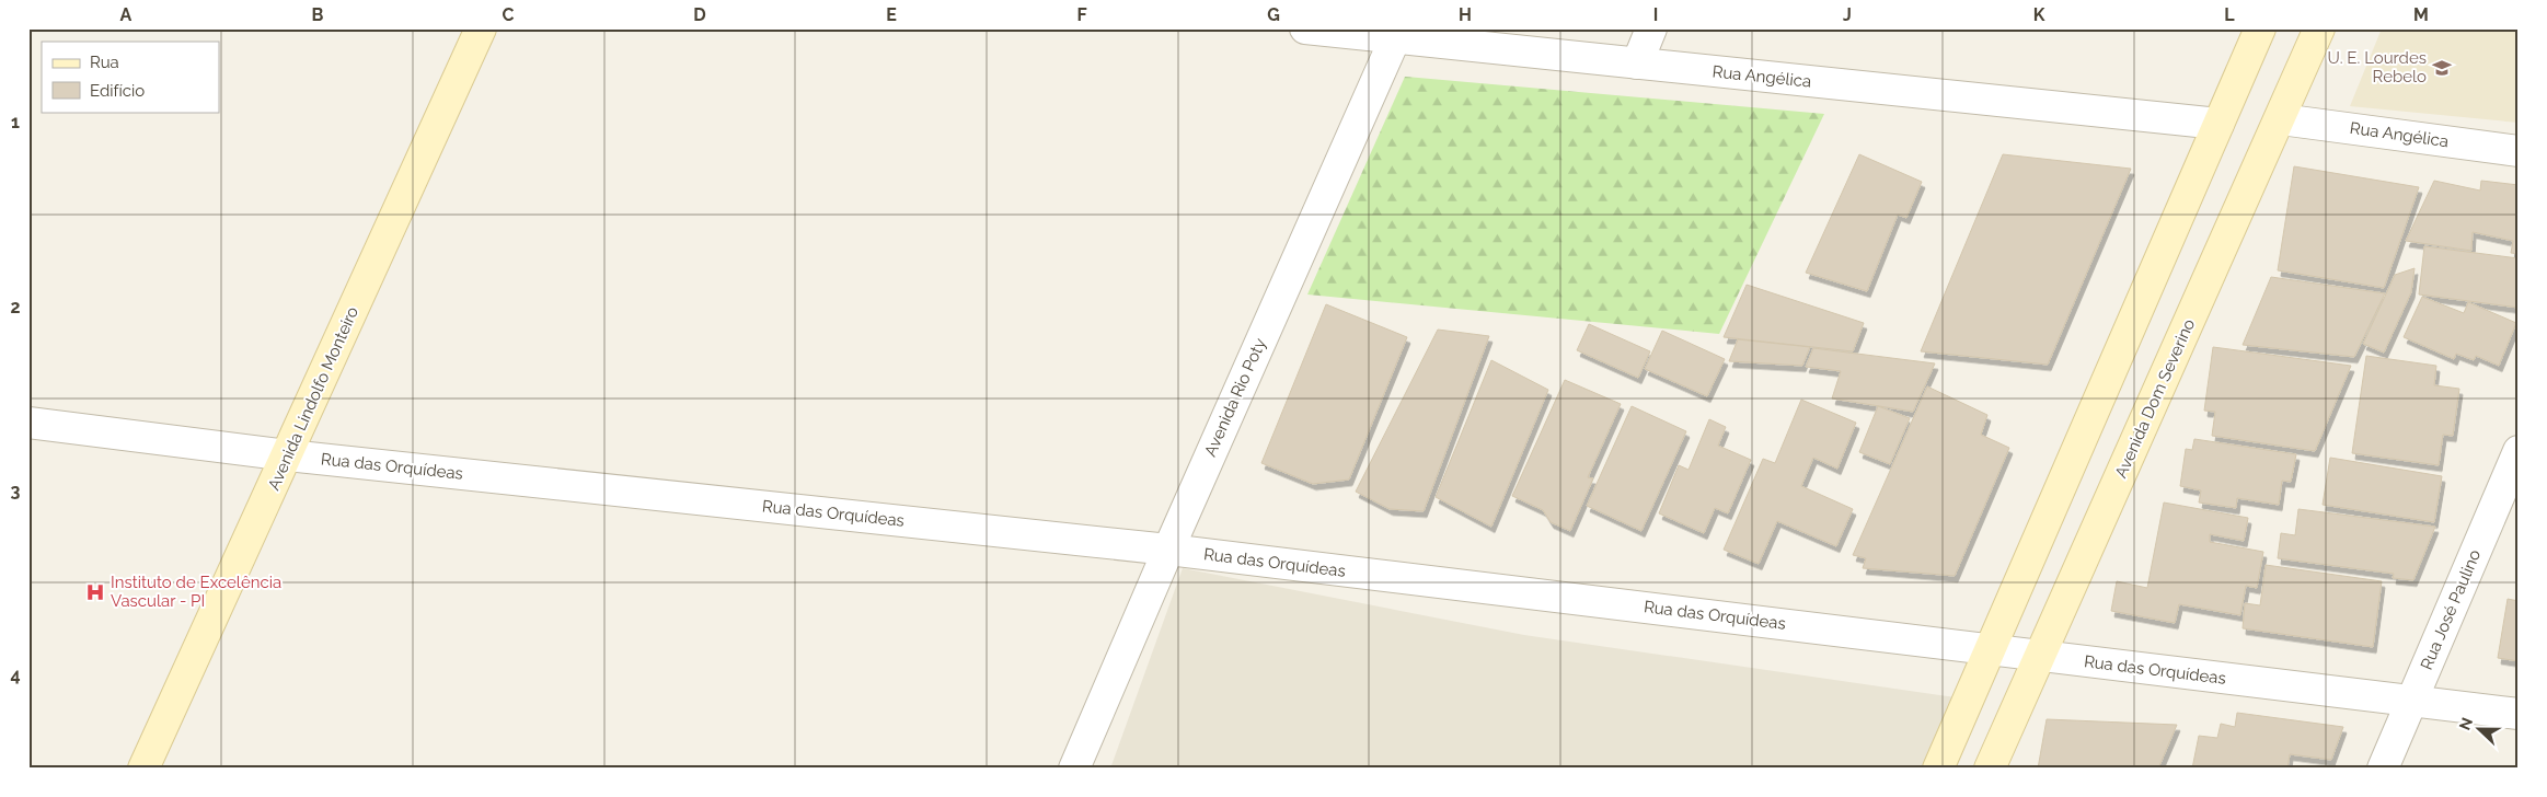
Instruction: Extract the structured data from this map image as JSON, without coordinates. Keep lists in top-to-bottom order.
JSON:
{
  "streets": {
    "main road": ["Avenida Lindolfo Monteiro", "Avenida Dom Severino"],
    "street": [
      "Rua Angélica",
      "Avenida Rio Poty",
      "Rua das Orquídeas",
      "Rua José Paulino"
    ]
  },
  "crossings": [
    ["Rua Angélica", "Avenida Rio Poty"],
    ["Rua Angélica", "Avenida Dom Severino"],
    ["Avenida Rio Poty", "Rua das Orquídeas"],
    ["Avenida Lindolfo Monteiro", "Rua das Orquídeas"],
    ["Avenida Dom Severino", "Rua das Orquídeas"],
    ["Rua das Orquídeas", "Rua José Paulino"]
  ],
  "places": {
    "school or university": ["U. E. Lourdes Rebelo"],
    "hospital": ["Instituto de Excelência Vascular - PI"]
  },
  "legend": ["Rua", "Edifício"],
  "north": "left",
  "grid": {
    "columns": [
      "A",
      "B",
      "C",
      "D",
      "E",
      "F",
      "G",
      "H",
      "I",
      "J",
      "K",
      "L",
      "M"
    ],
    "rows": [
      "1",
      "2",
      "3",
      "4"
    ]
  }
}
